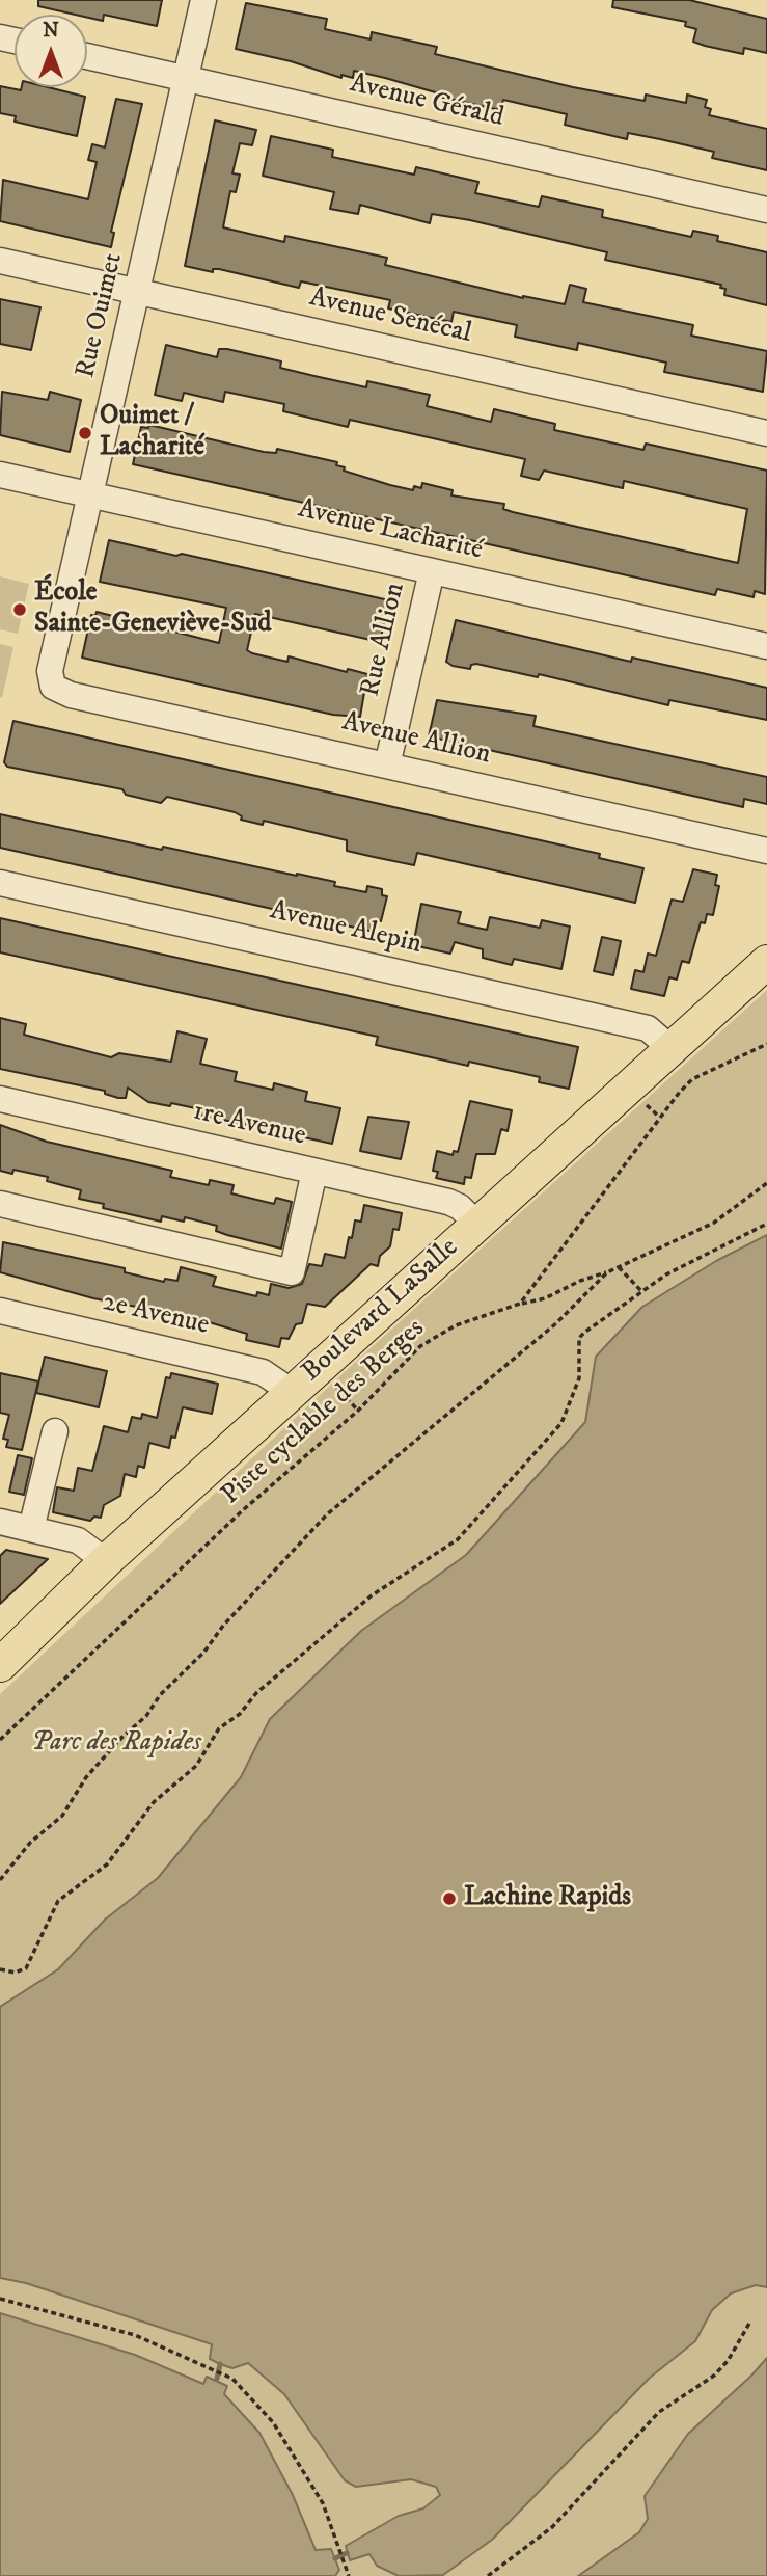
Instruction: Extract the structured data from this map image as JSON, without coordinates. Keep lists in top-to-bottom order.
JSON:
{
  "streets": {
    "main road": ["Boulevard LaSalle"],
    "street": [
      "Avenue Gérald",
      "Rue Ouimet",
      "Avenue Senécal",
      "Avenue Lacharité",
      "Rue Allion",
      "Avenue Allion",
      "Avenue Alepin",
      "1re Avenue",
      "2e Avenue"
    ],
    "path": ["Piste cyclable des Berges"]
  },
  "crossings": [
    ["Avenue Gérald", "Rue Ouimet"],
    ["Rue Ouimet", "Avenue Senécal"],
    ["Rue Ouimet", "Avenue Lacharité"],
    ["Rue Ouimet", "Avenue Allion"],
    ["Avenue Lacharité", "Rue Allion"],
    ["Rue Allion", "Avenue Allion"],
    ["Avenue Alepin", "Boulevard LaSalle"],
    ["1re Avenue", "Boulevard LaSalle"],
    ["Boulevard LaSalle", "2e Avenue"]
  ],
  "parks": ["Parc des Rapides"],
  "places": ["Ouimet / Lacharité", "École Sainte-Geneviève-Sud", "Lachine Rapids"],
  "north": "top"
}
